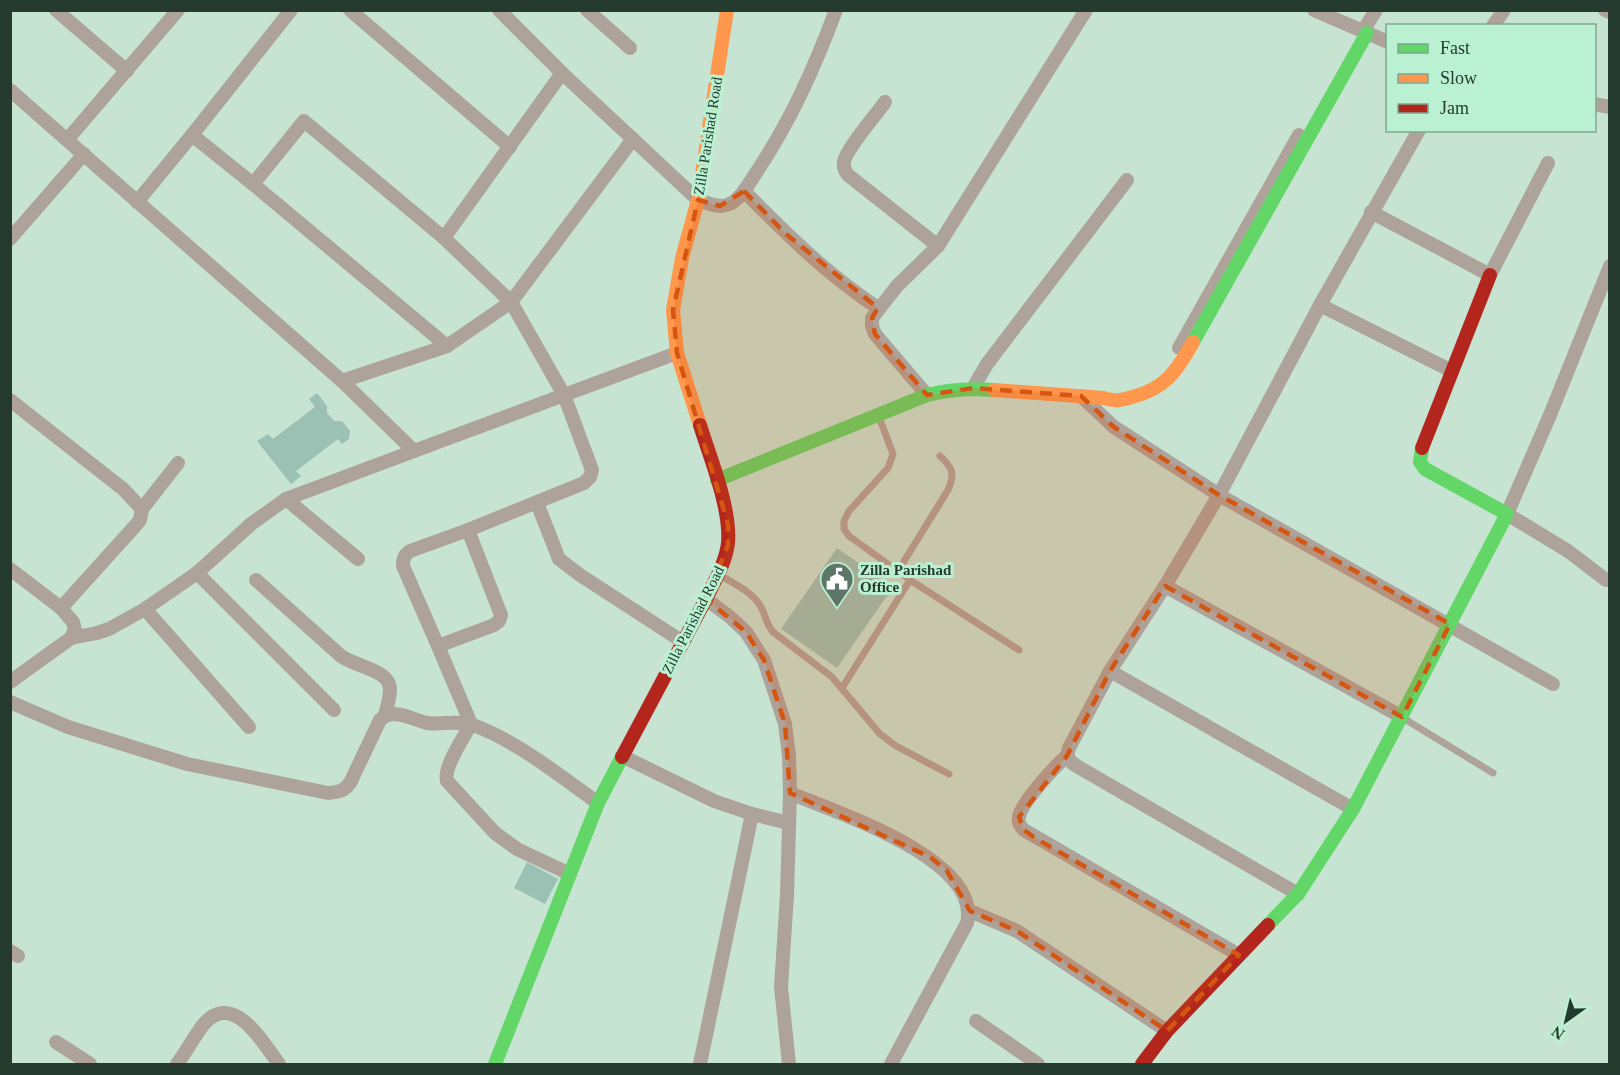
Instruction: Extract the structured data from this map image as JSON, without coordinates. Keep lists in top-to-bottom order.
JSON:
{
  "streets": {
    "street": ["Zilla Parishad Road"]
  },
  "places": {
    "public building": ["Zilla Parishad Office"]
  },
  "legend": ["Fast", "Slow", "Jam"],
  "north": "bottom left"
}
